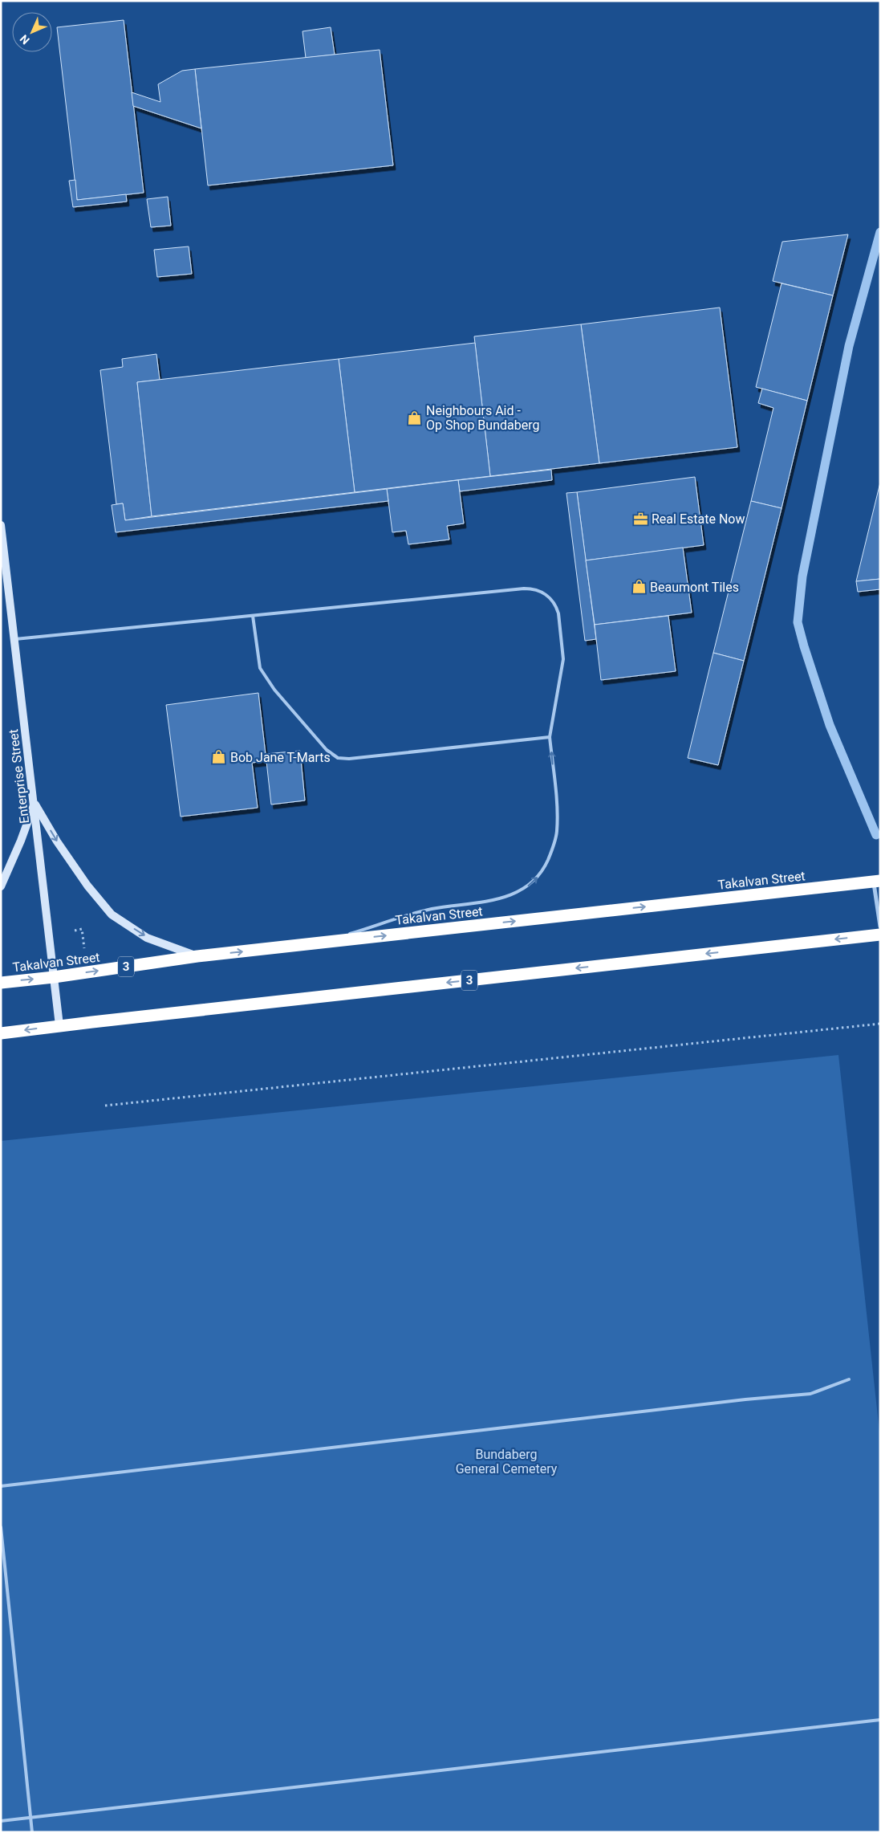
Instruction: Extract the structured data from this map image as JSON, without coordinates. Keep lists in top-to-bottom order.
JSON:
{
  "streets": {
    "highway": ["Takalvan Street", "3"],
    "street": ["Enterprise Street"]
  },
  "crossings": [
    ["Enterprise Street", "Takalvan Street"],
    ["Enterprise Street", "3"]
  ],
  "parks": ["Bundaberg General Cemetery"],
  "places": {
    "shop": ["Neighbours Aid - Op Shop Bundaberg", "Beaumont Tiles", "Bob Jane T-Marts"],
    "office": ["Real Estate Now"]
  },
  "north": "bottom left"
}
